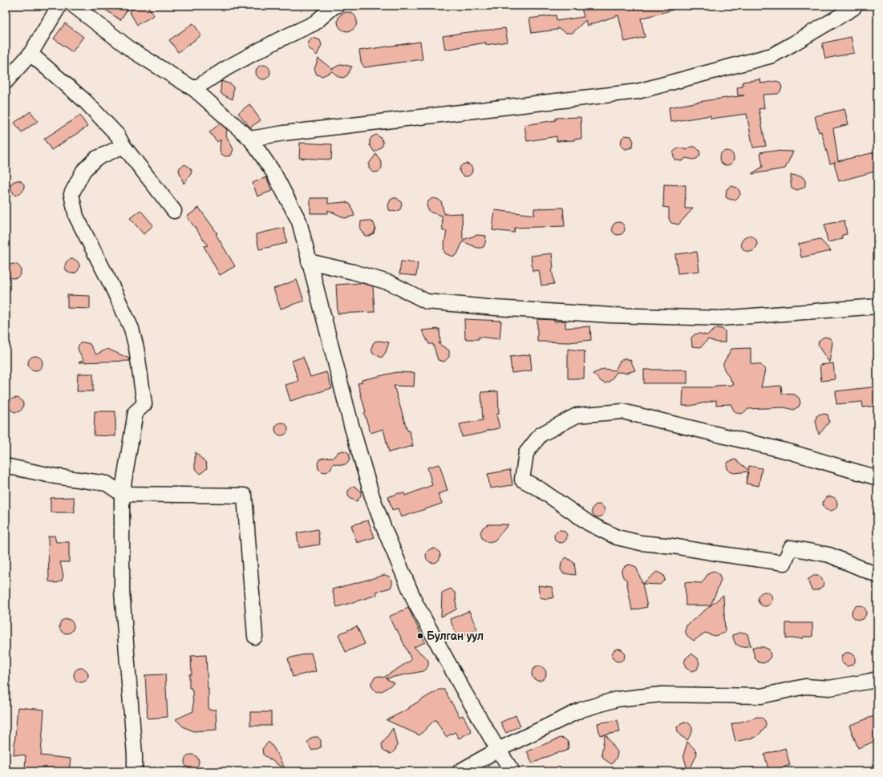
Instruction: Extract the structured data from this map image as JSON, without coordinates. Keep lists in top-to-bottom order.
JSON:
{
  "places": ["Булган уул"]
}
